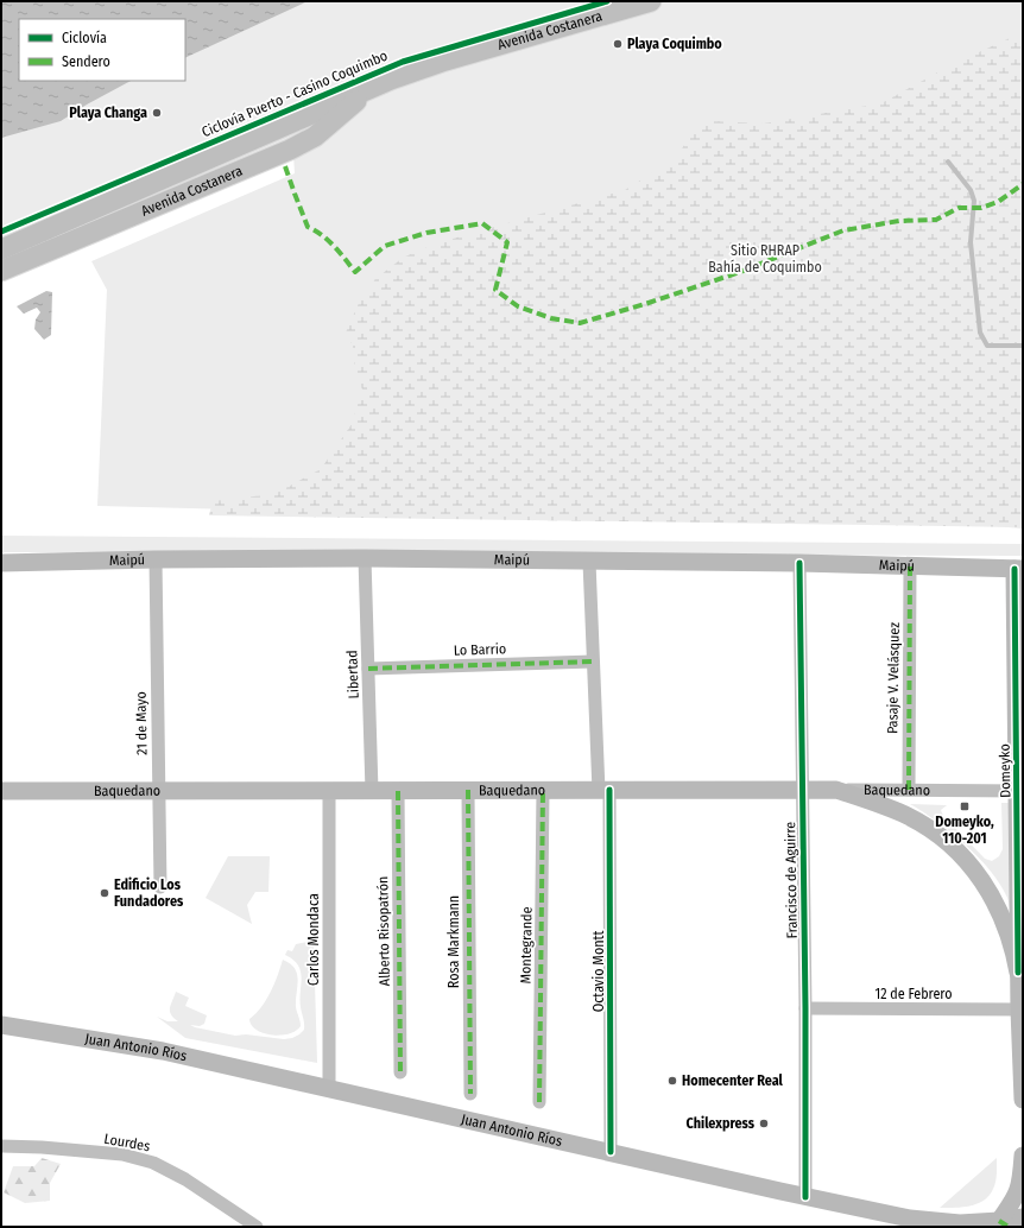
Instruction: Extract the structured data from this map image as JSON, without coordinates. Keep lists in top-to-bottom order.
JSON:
{
  "streets": {
    "main road": [
      "Avenida Costanera",
      "Maipú",
      "Domeyko",
      "Baquedano",
      "Juan Antonio Ríos"
    ],
    "street": [
      "Lo Barrio",
      "Libertad",
      "Pasaje V. Velásquez",
      "21 de Mayo",
      "Francisco de Aguirre",
      "Alberto Risopatrón",
      "Carlos Mondaca",
      "Rosa Markmann",
      "Montegrande",
      "Octavio Montt",
      "12 de Febrero",
      "Lourdes"
    ],
    "cycle path": ["Ciclovía Puerto - Casino Coquimbo"]
  },
  "crossings": [
    ["Maipú", "Libertad"],
    ["Maipú", "Pasaje V. Velásquez"],
    ["Maipú", "21 de Mayo"],
    ["Maipú", "Domeyko"],
    ["Maipú", "Francisco de Aguirre"],
    ["Lo Barrio", "Libertad"],
    ["Libertad", "Baquedano"],
    ["Pasaje V. Velásquez", "Baquedano"],
    ["21 de Mayo", "Baquedano"],
    ["Domeyko", "Baquedano"],
    ["Domeyko", "12 de Febrero"],
    ["Baquedano", "Francisco de Aguirre"],
    ["Baquedano", "Alberto Risopatrón"],
    ["Baquedano", "Carlos Mondaca"],
    ["Baquedano", "Rosa Markmann"],
    ["Baquedano", "Montegrande"],
    ["Baquedano", "Octavio Montt"],
    ["Francisco de Aguirre", "12 de Febrero"],
    ["Francisco de Aguirre", "Juan Antonio Ríos"],
    ["Carlos Mondaca", "Juan Antonio Ríos"],
    ["Octavio Montt", "Juan Antonio Ríos"]
  ],
  "parks": ["Sitio RHRAP Bahía de Coquimbo"],
  "places": {
    "other": [
      "Playa Coquimbo",
      "Playa Changa",
      "Edificio Los Fundadores",
      "Homecenter Real",
      "Chilexpress"
    ],
    "transit": ["Domeyko, 110-201"]
  },
  "legend": ["Ciclovía", "Sendero"]
}
